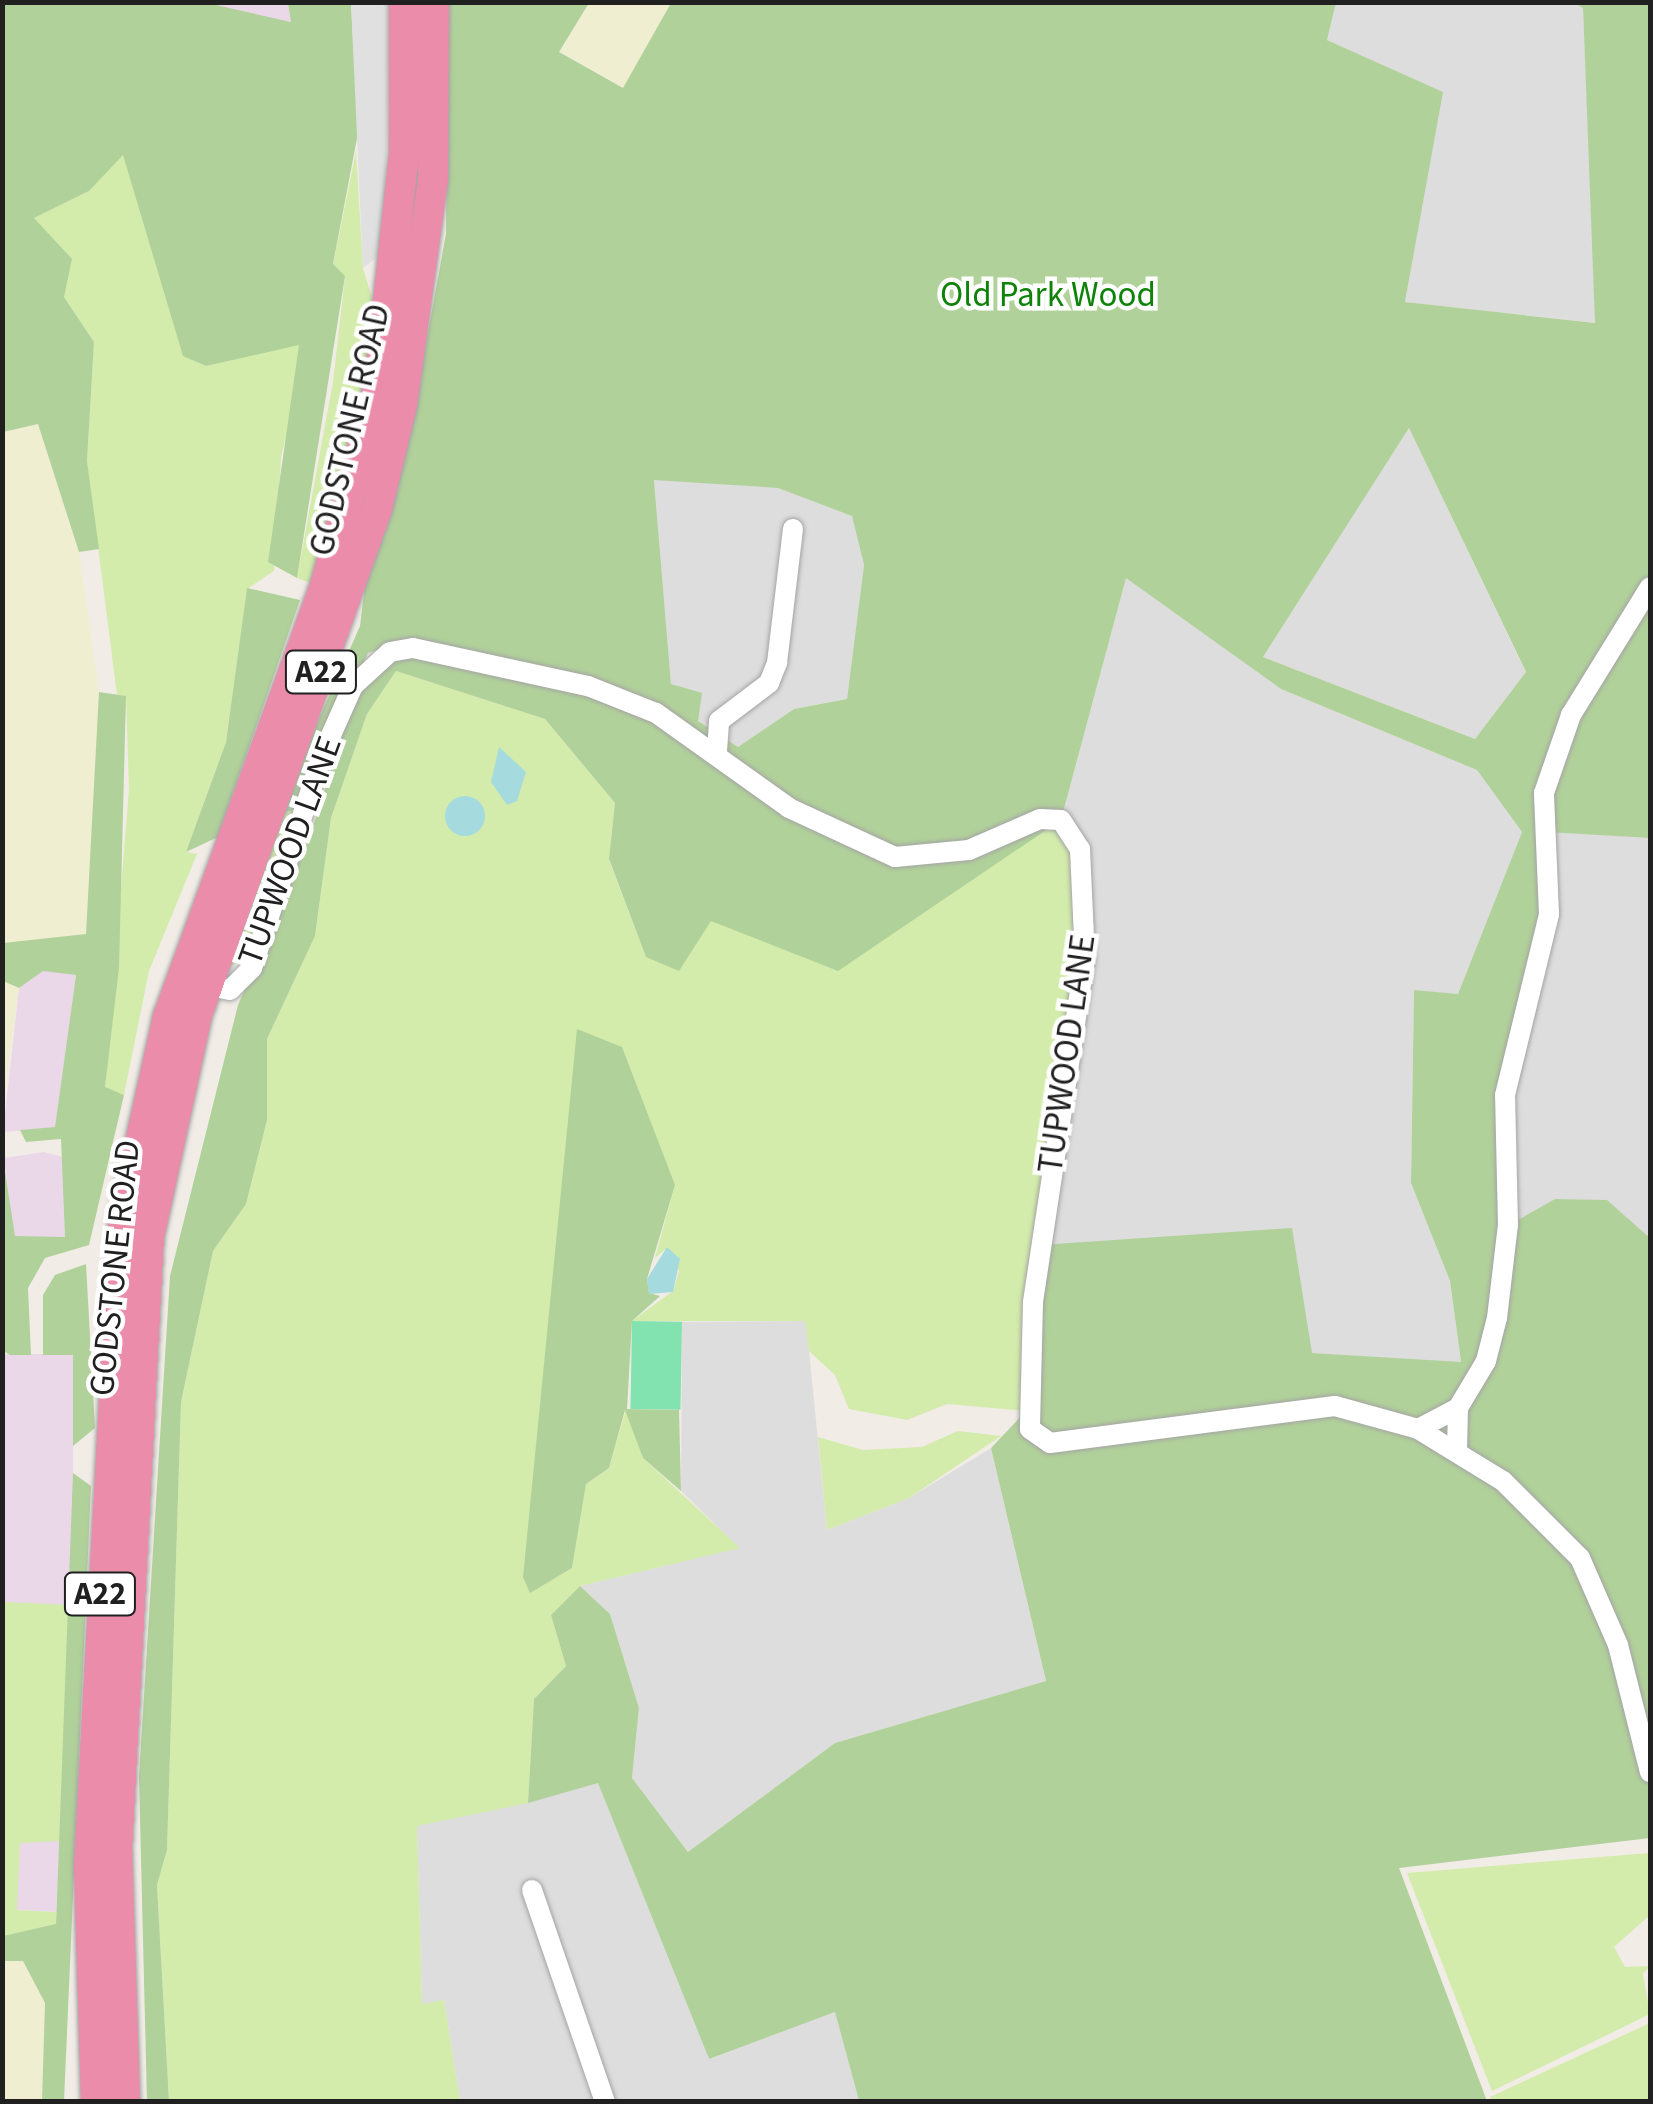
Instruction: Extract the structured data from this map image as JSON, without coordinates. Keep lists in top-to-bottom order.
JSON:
{
  "streets": {
    "highway": ["GODSTONE ROAD", "A22"],
    "street": ["TUPWOOD LANE"]
  },
  "crossings": [
    ["GODSTONE ROAD", "TUPWOOD LANE"]
  ],
  "parks": ["Old Park Wood"]
}
